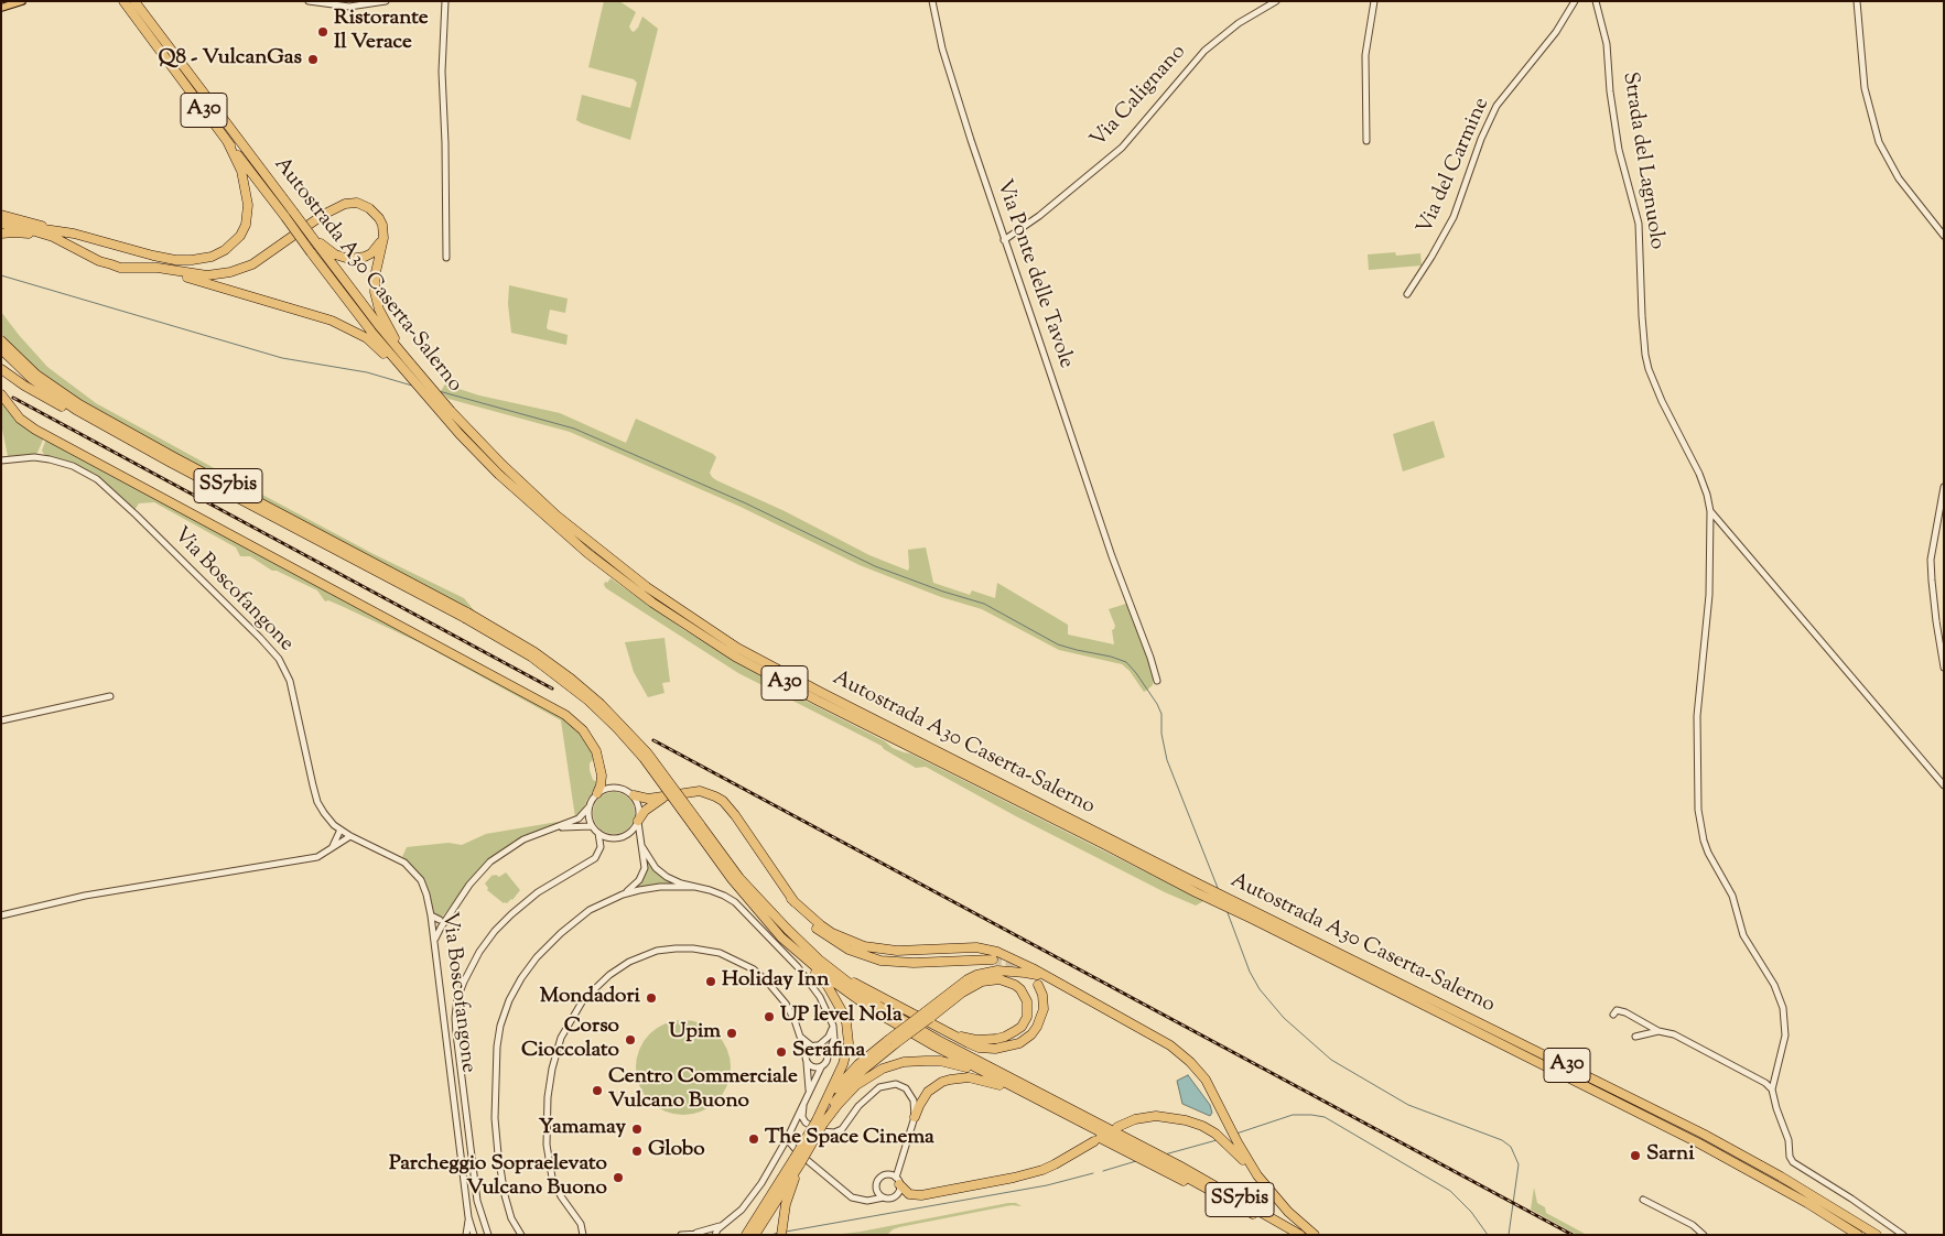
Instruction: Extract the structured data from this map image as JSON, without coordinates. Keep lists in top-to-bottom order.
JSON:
{
  "streets": {
    "highway": ["A30", "Autostrada A30 Caserta-Salerno", "SS7bis"],
    "street": [
      "Via Calignano",
      "Strada del Lagnuolo",
      "Via del Carmine",
      "Via Ponte delle Tavole",
      "Via Boscofangone"
    ]
  },
  "crossings": [
    ["Via Calignano", "Via Ponte delle Tavole"]
  ],
  "places": [
    "Ristorante Il Verace",
    "Q8 - VulcanGas",
    "Holiday Inn",
    "Mondadori",
    "UP level Nola",
    "Upim",
    "Corso Cioccolato",
    "Serafina",
    "Centro Commerciale Vulcano Buono",
    "Yamamay",
    "The Space Cinema",
    "Globo",
    "Sarni",
    "Parcheggio Sopraelevato Vulcano Buono"
  ]
}
